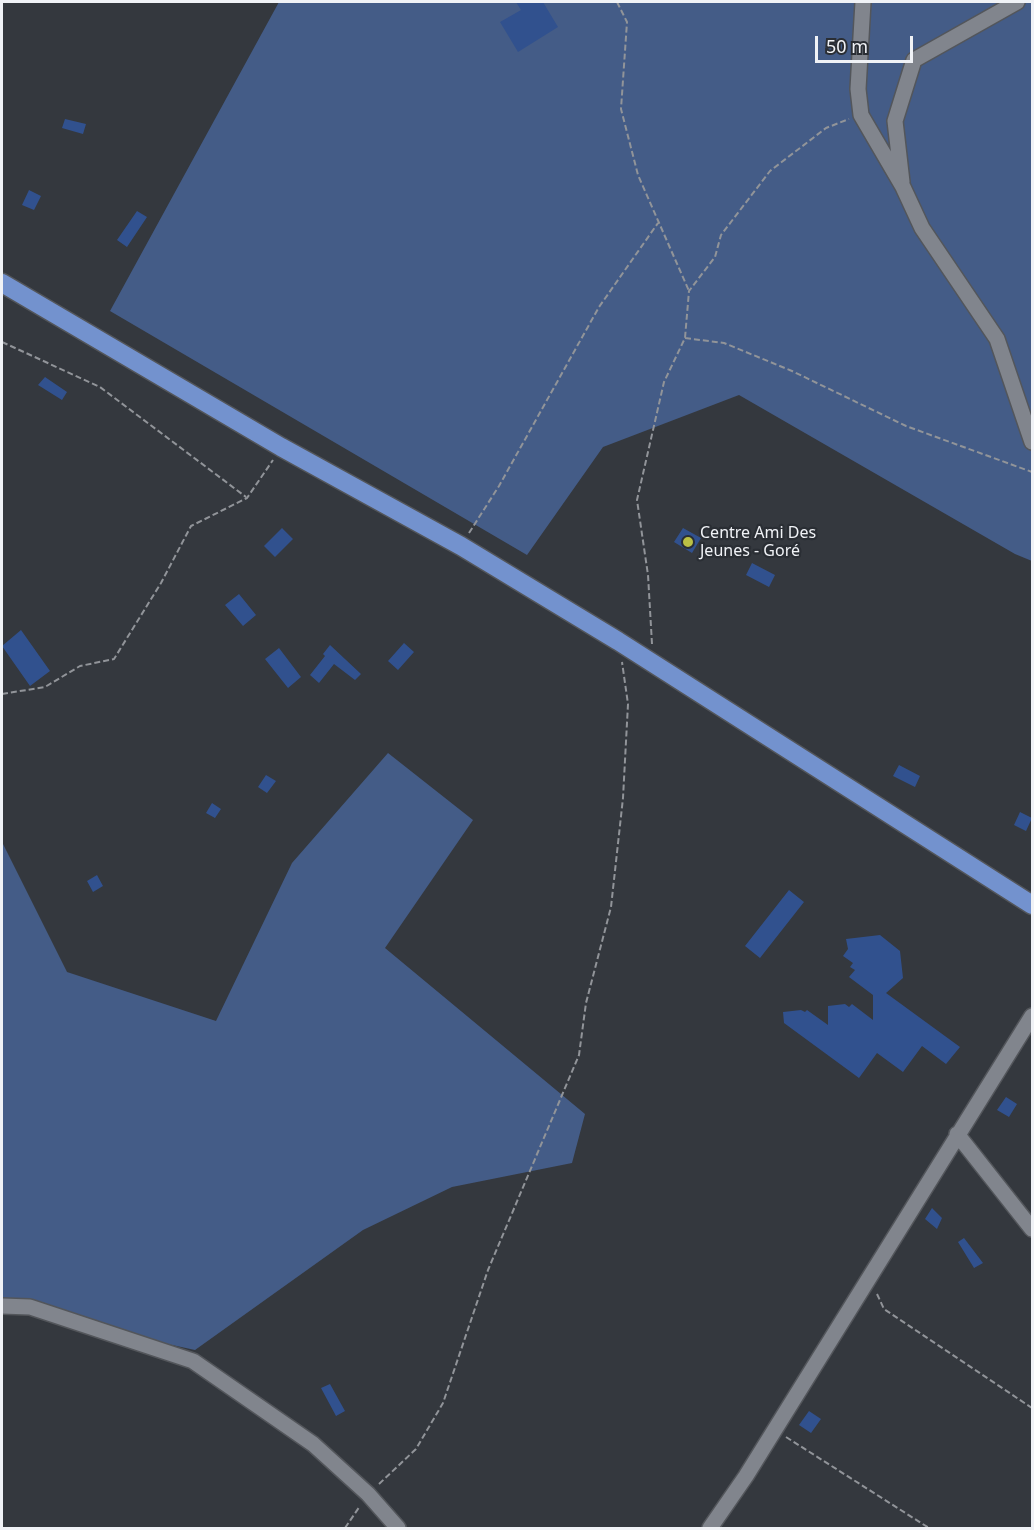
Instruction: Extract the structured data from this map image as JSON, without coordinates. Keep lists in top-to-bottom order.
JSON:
{
  "places": ["Centre Ami Des Jeunes - Goré"],
  "scale_bar": "50 m"
}
